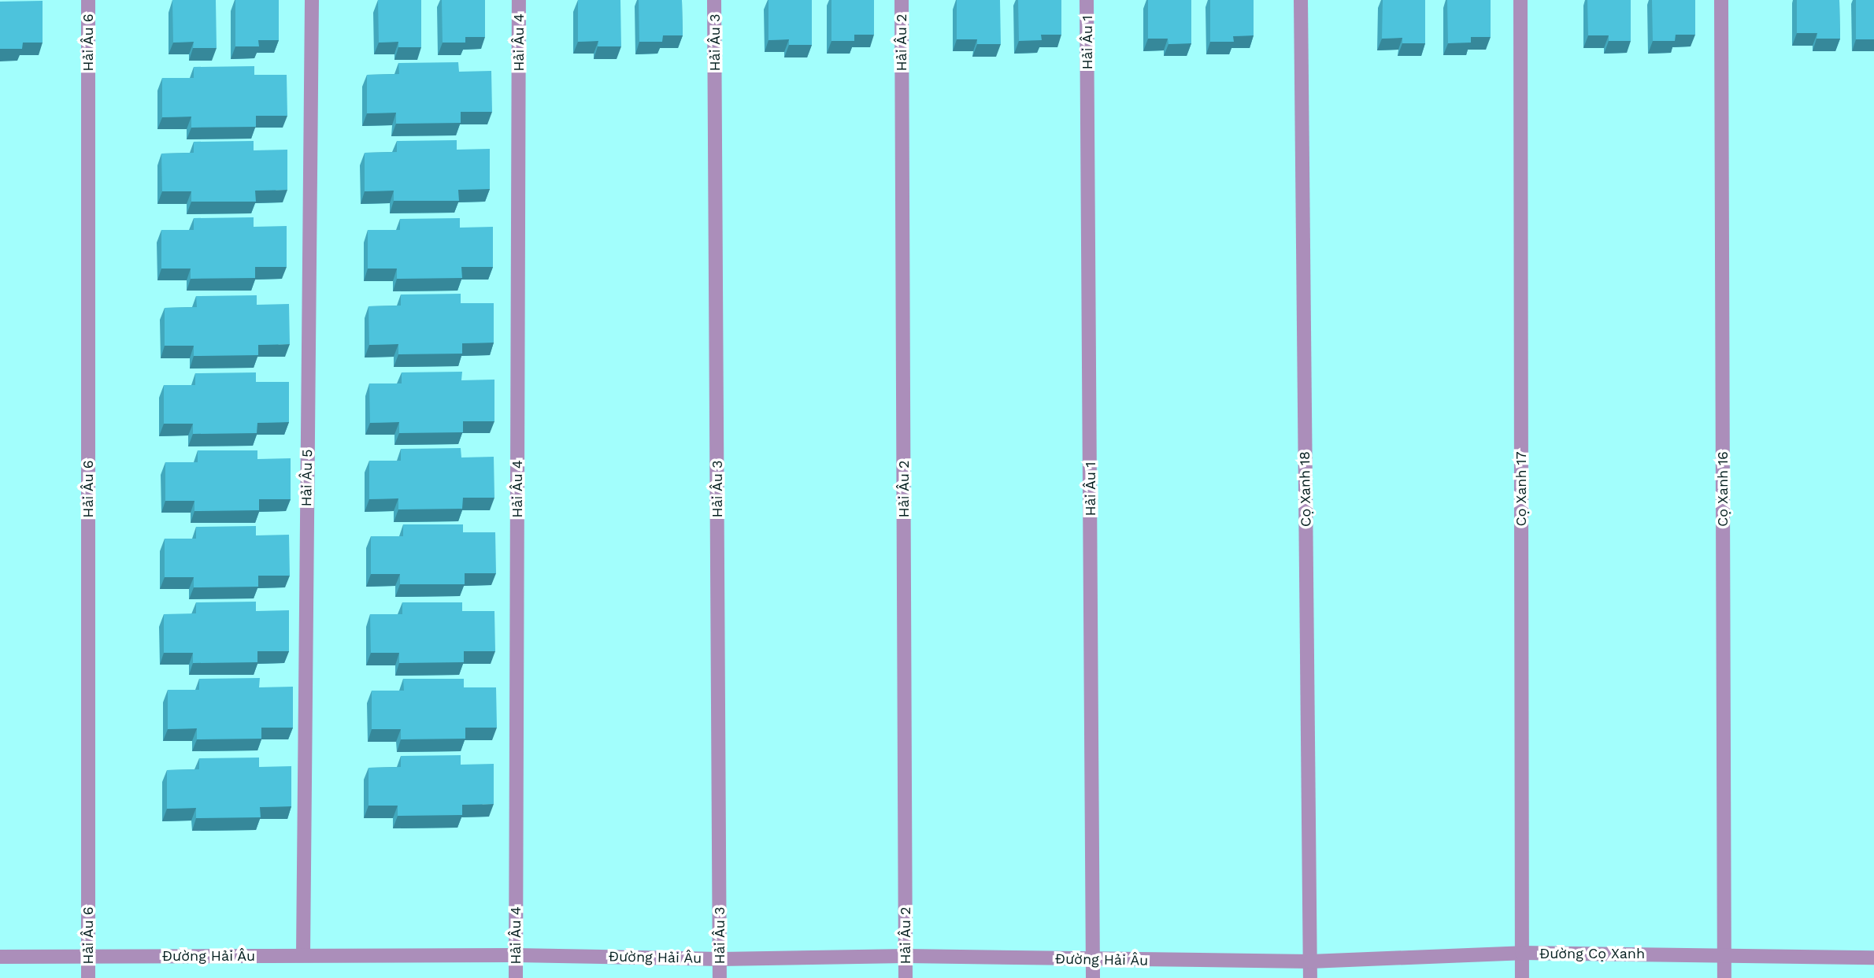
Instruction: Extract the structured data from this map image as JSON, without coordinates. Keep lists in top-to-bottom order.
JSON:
{
  "streets": {
    "street": [
      "Hải Âu 6",
      "Hải Âu 4",
      "Hải Âu 3",
      "Hải Âu 2",
      "Hải Âu 1",
      "Hải Âu 5",
      "Cọ Xanh 18",
      "Cọ Xanh 17",
      "Cọ Xanh 16",
      "Đường Cọ Xanh",
      "Đường Hải Âu"
    ]
  },
  "crossings": [
    ["Hải Âu 6", "Đường Hải Âu"],
    ["Hải Âu 4", "Đường Hải Âu"],
    ["Hải Âu 3", "Đường Hải Âu"],
    ["Hải Âu 2", "Đường Hải Âu"],
    ["Hải Âu 1", "Đường Hải Âu"],
    ["Hải Âu 5", "Đường Hải Âu"],
    ["Cọ Xanh 18", "Đường Cọ Xanh"],
    ["Cọ Xanh 18", "Đường Hải Âu"],
    ["Cọ Xanh 17", "Đường Cọ Xanh"],
    ["Cọ Xanh 16", "Đường Cọ Xanh"],
    ["Đường Cọ Xanh", "Đường Hải Âu"]
  ]
}
